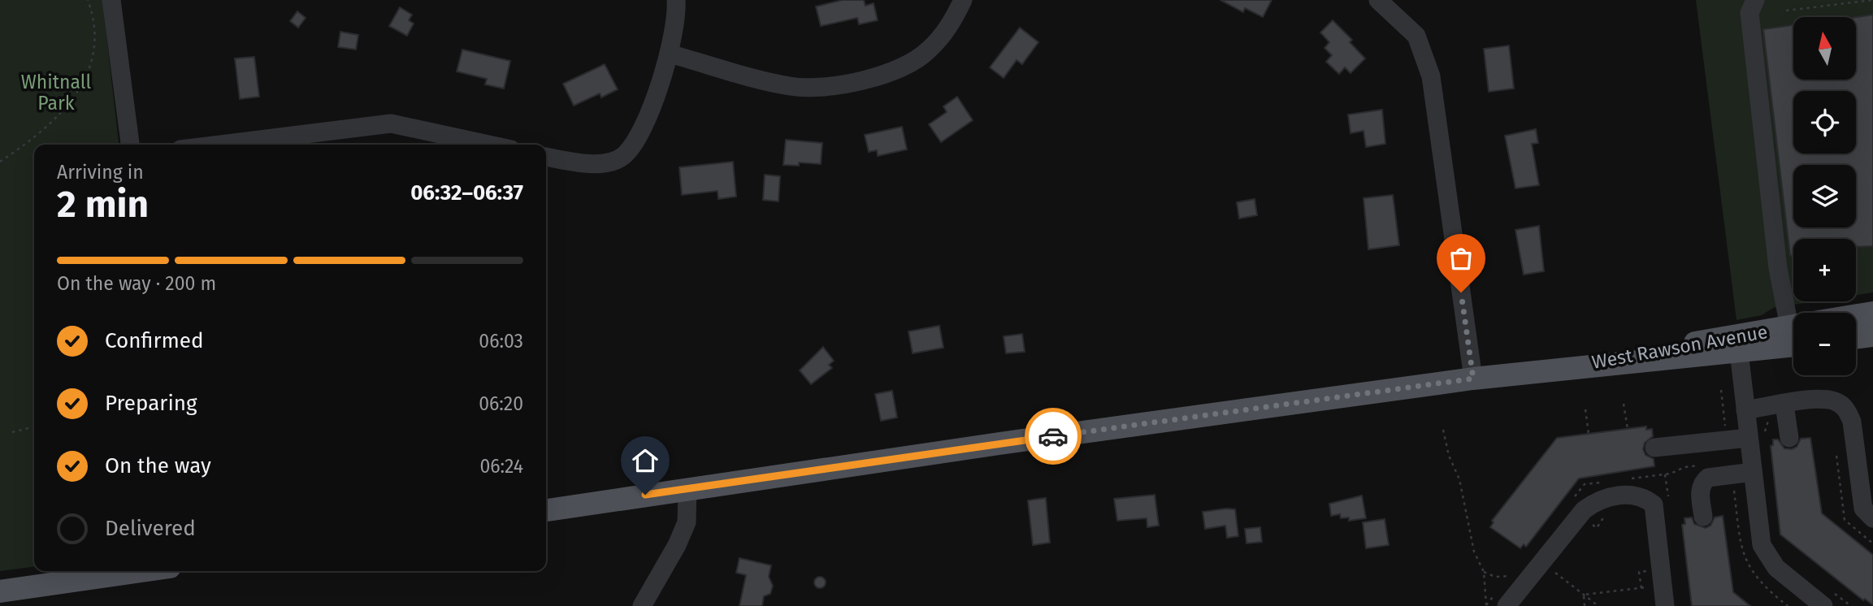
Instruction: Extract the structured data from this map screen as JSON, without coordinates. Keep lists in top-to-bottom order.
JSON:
{
  "streets": {
    "main road": ["West Rawson Avenue"]
  },
  "parks": ["Whitnall Park"],
  "north": "top",
  "page": {
    "map_buttons": ["+", "−"],
    "heading": ["2 min", "Arriving in", "06:32–06:37"],
    "bar": "On the way · 200 m",
    "list": [
      ["Confirmed", "06:03"],
      ["Preparing", "06:20"],
      ["On the way", "06:24"],
      "Delivered"
    ]
  }
}
